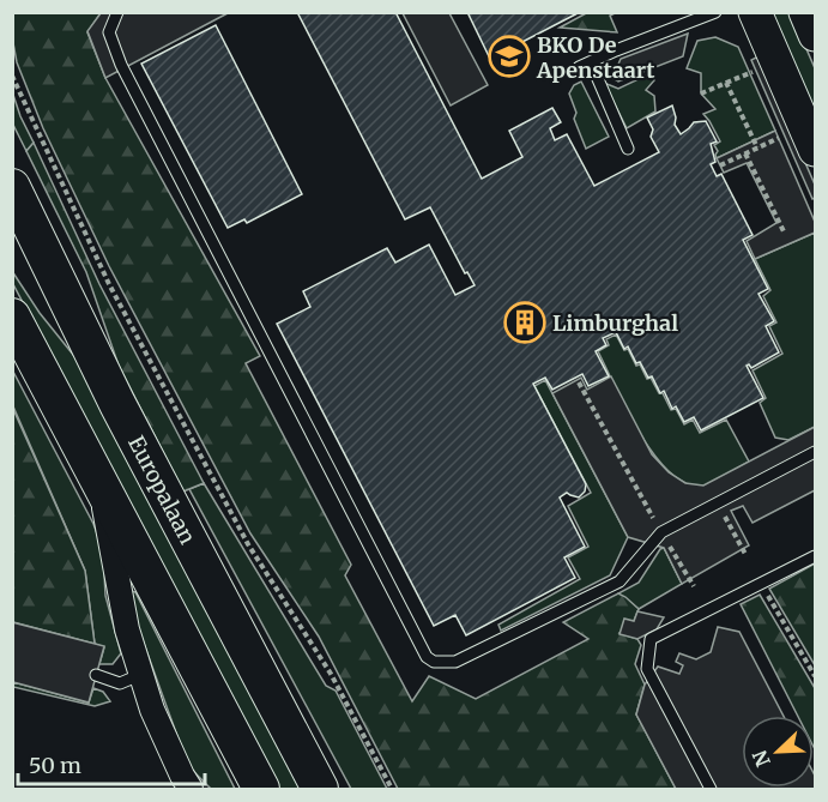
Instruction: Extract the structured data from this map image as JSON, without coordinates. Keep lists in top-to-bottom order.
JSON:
{
  "streets": {
    "main road": ["Europalaan"]
  },
  "places": {
    "school or university": ["BKO De Apenstaart"],
    "building": ["Limburghal"]
  },
  "scale_bar": "50 m",
  "north": "bottom left"
}
